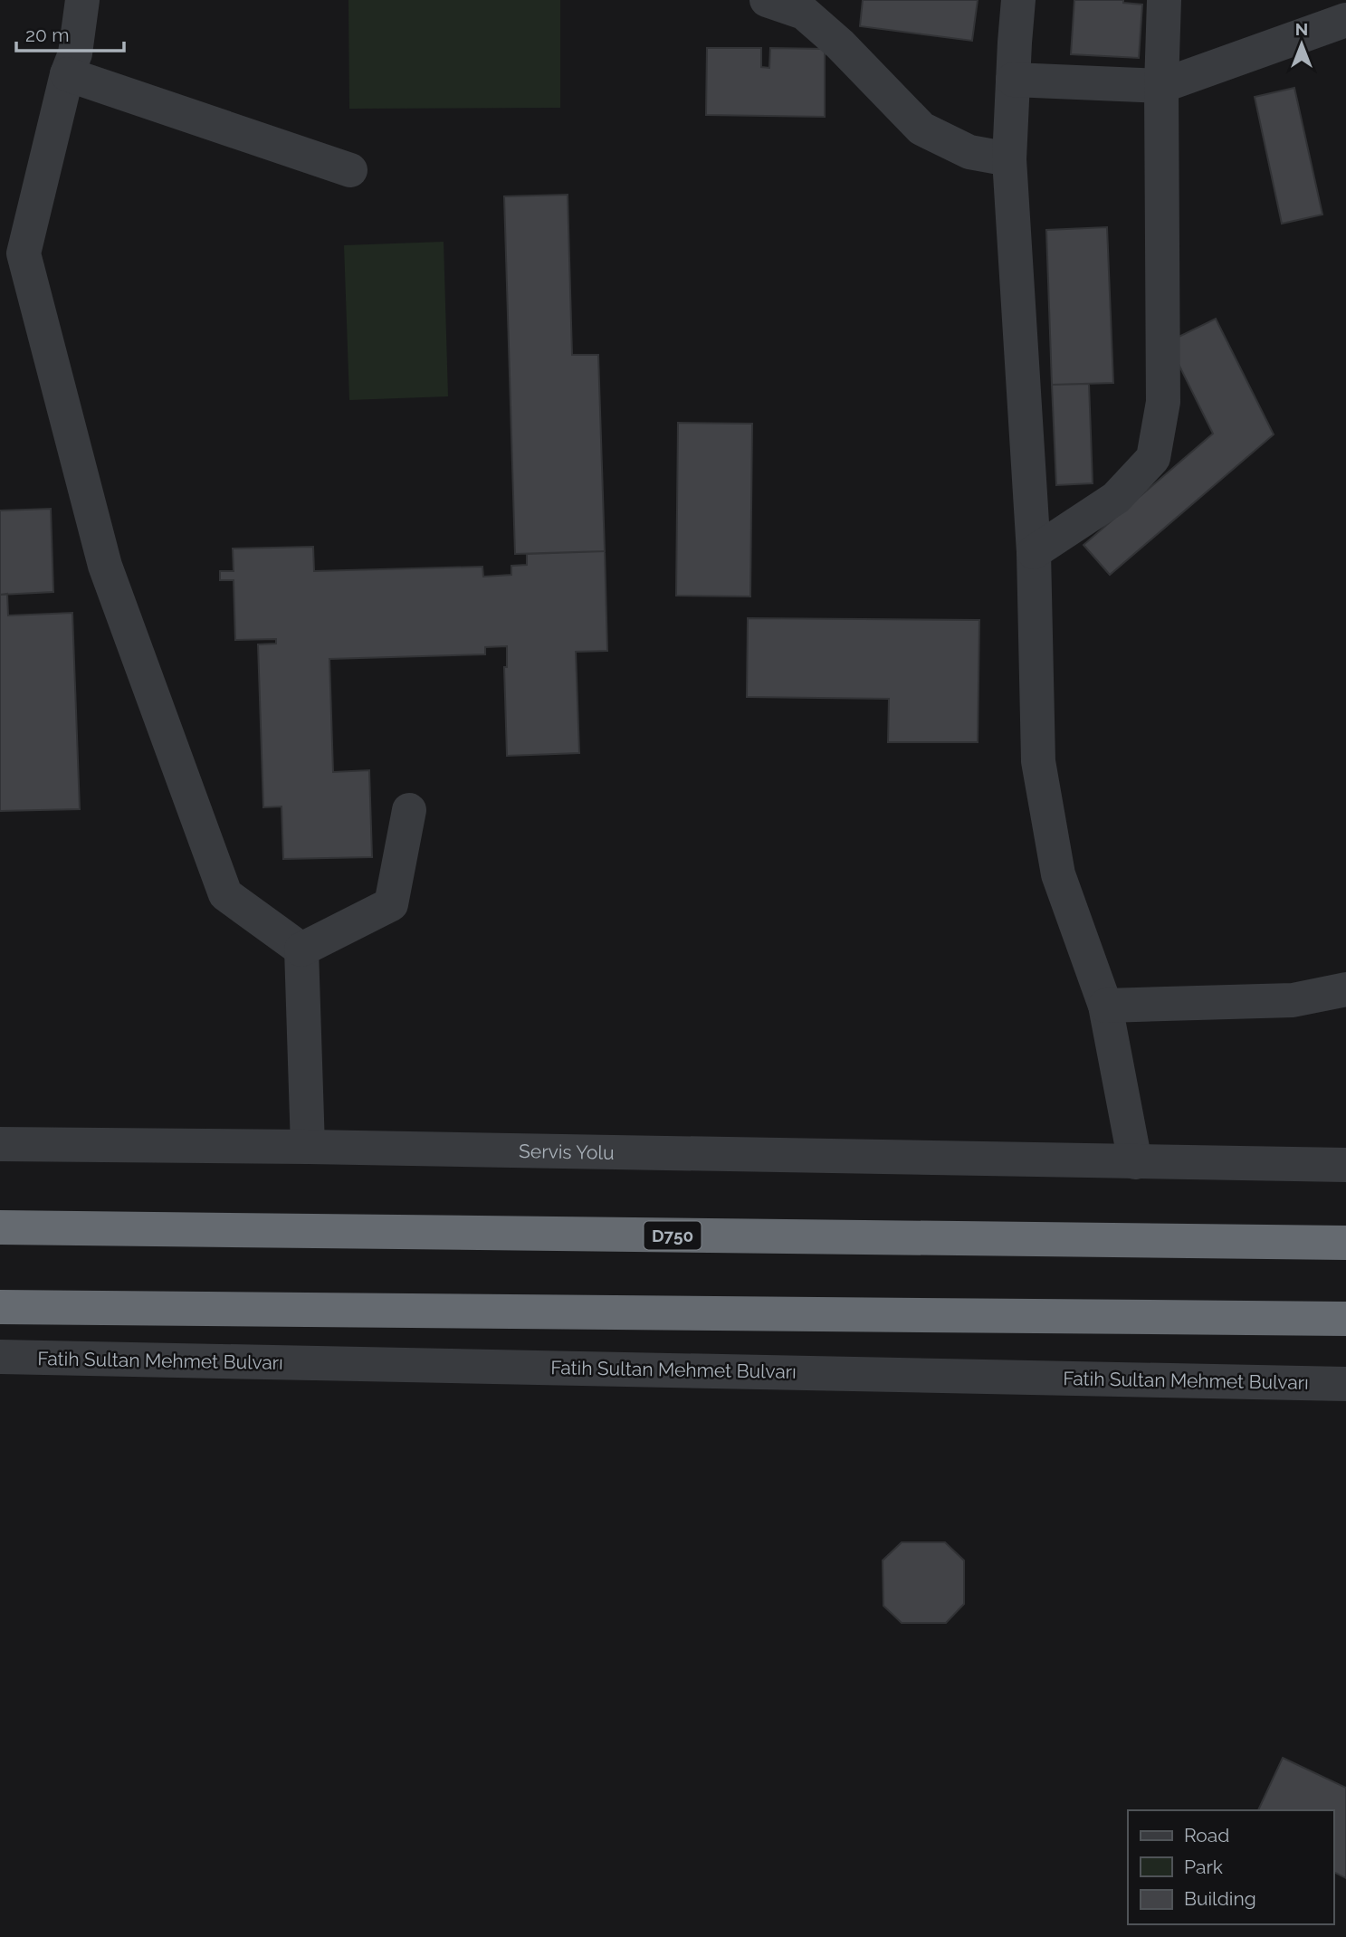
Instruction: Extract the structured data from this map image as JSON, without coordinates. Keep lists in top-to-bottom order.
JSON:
{
  "streets": {
    "highway": ["D750"],
    "street": ["Servis Yolu", "Fatih Sultan Mehmet Bulvarı"]
  },
  "legend": ["Road", "Park", "Building"],
  "scale_bar": "20 m",
  "north": "top"
}
